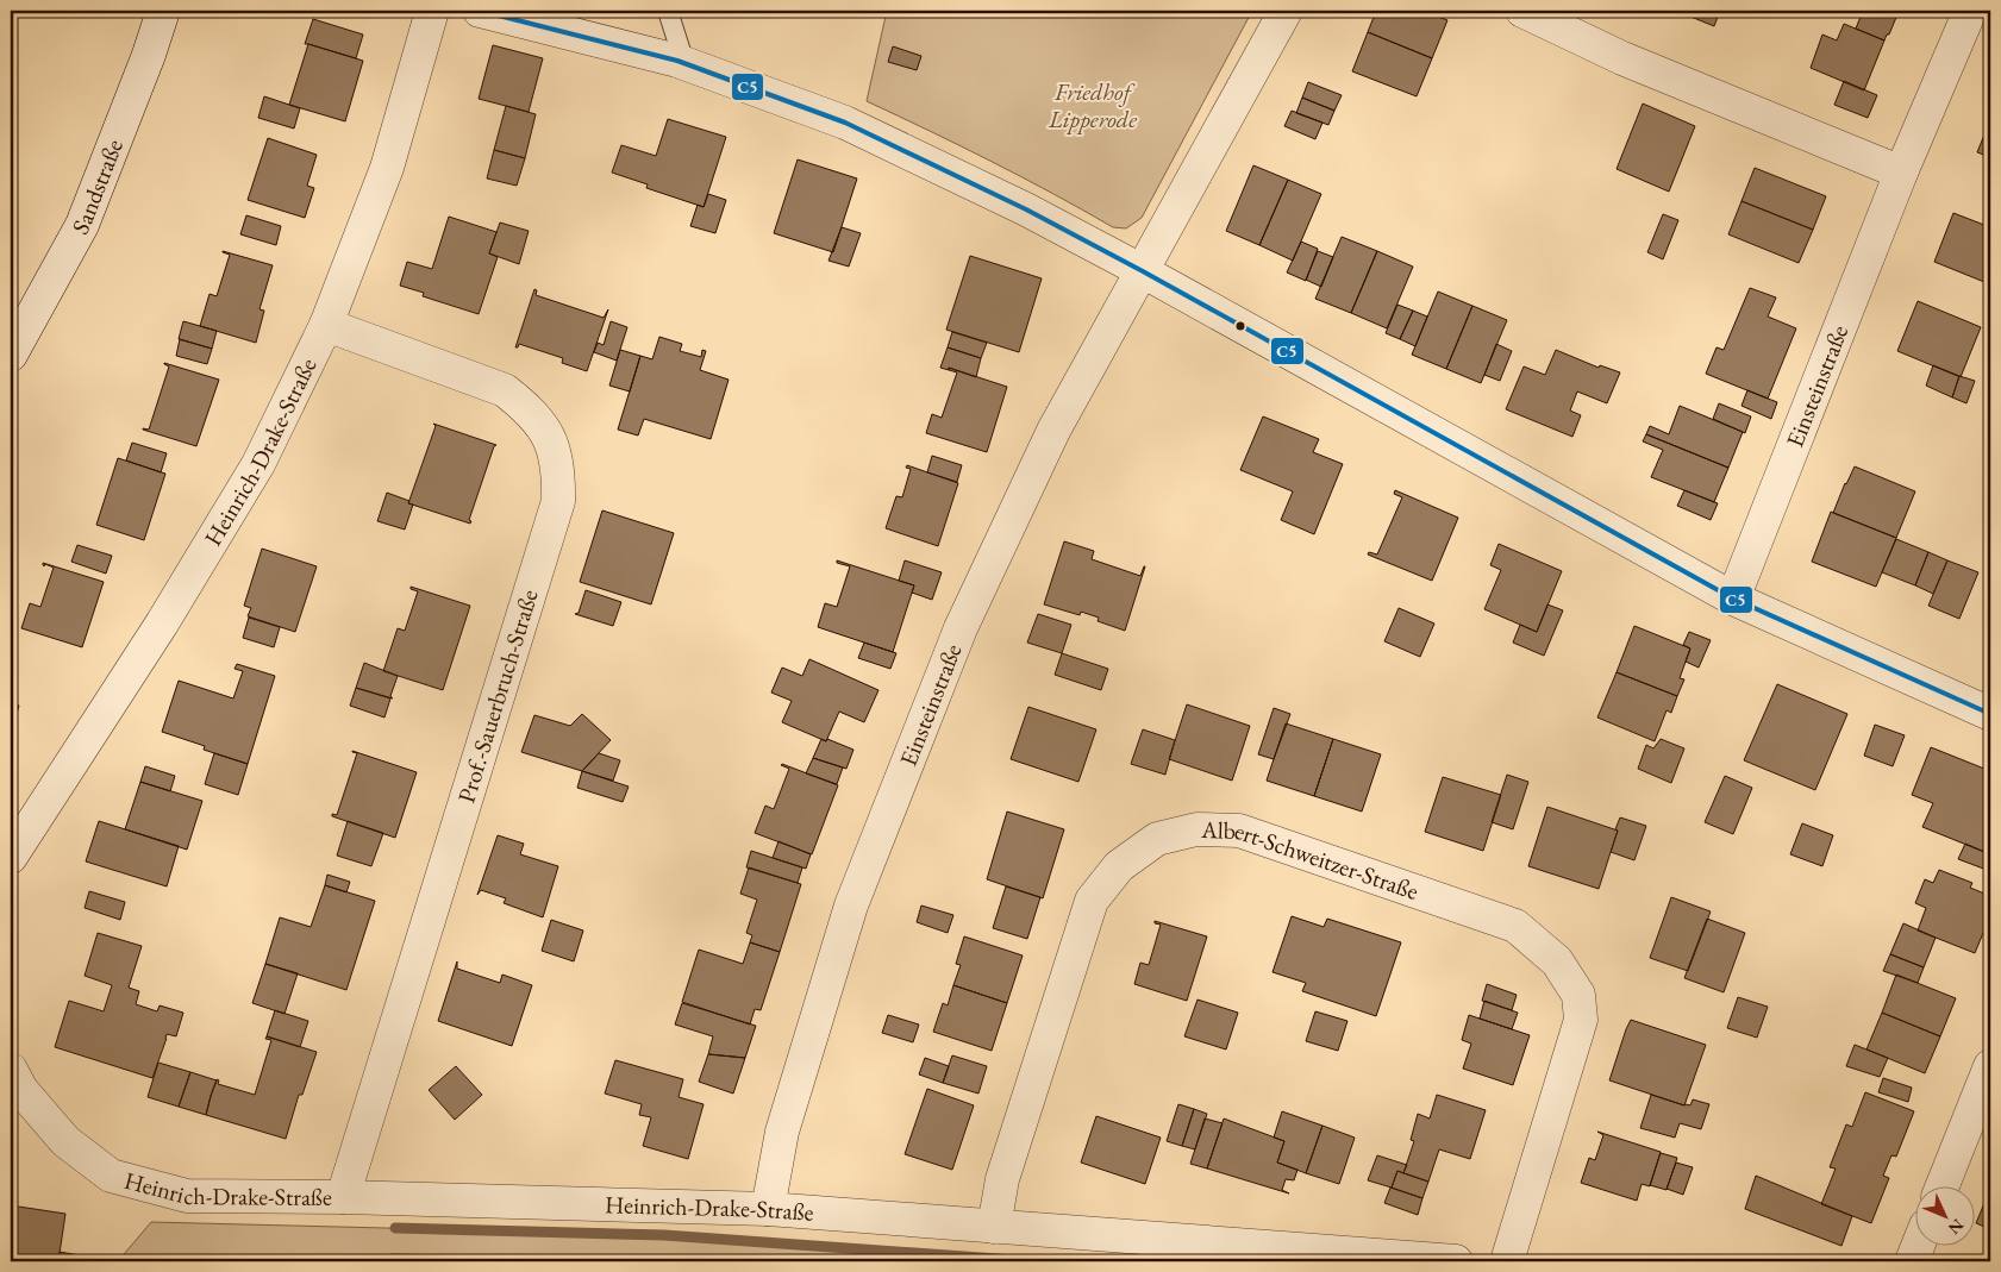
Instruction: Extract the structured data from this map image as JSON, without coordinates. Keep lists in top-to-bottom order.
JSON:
{
  "streets": {
    "street": [
      "Sandstraße",
      "Einsteinstraße",
      "Heinrich-Drake-Straße",
      "Prof.-Sauerbruch-Straße",
      "Albert-Schweitzer-Straße"
    ]
  },
  "crossings": [
    ["Einsteinstraße", "Heinrich-Drake-Straße"],
    ["Heinrich-Drake-Straße", "Prof.-Sauerbruch-Straße"],
    ["Heinrich-Drake-Straße", "Albert-Schweitzer-Straße"]
  ],
  "parks": ["Friedhof Lipperode"],
  "lines": ["transit line C5"],
  "north": "bottom right"
}
